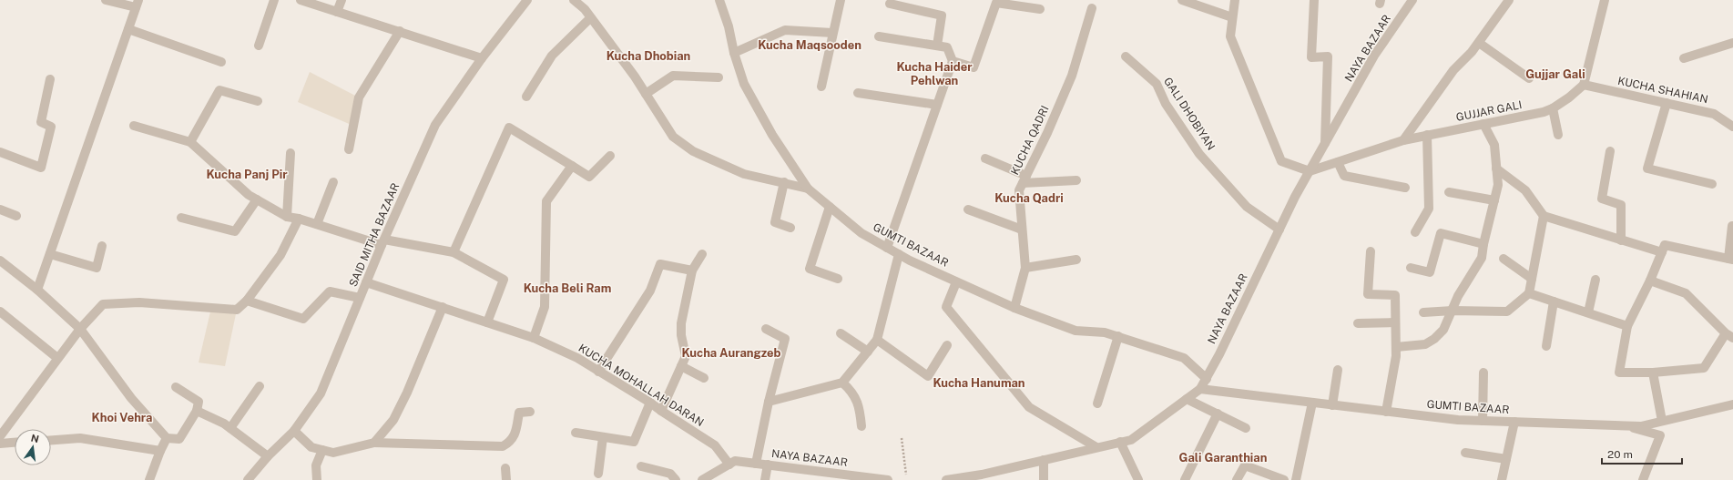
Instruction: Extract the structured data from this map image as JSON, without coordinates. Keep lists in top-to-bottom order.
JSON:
{
  "streets": {
    "street": [
      "NAYA BAZAAR",
      "KUCHA SHAHIAN",
      "GUJJAR GALI",
      "GALI DHOBIYAN",
      "KUCHA QADRI",
      "SAID MITHA BAZAAR",
      "GUMTI BAZAAR",
      "KUCHA MOHALLAH DARAN"
    ]
  },
  "crossings": [
    ["NAYA BAZAAR", "GUJJAR GALI"],
    ["NAYA BAZAAR", "GALI DHOBIYAN"],
    ["NAYA BAZAAR", "GUMTI BAZAAR"],
    ["NAYA BAZAAR", "KUCHA MOHALLAH DARAN"],
    ["KUCHA SHAHIAN", "GUJJAR GALI"],
    ["KUCHA QADRI", "GUMTI BAZAAR"],
    ["SAID MITHA BAZAAR", "KUCHA MOHALLAH DARAN"]
  ],
  "districts": [
    "Kucha Maqsooden",
    "Kucha Dhobian",
    "Kucha Haider Pehlwan",
    "Gujjar Gali",
    "Kucha Panj Pir",
    "Kucha Qadri",
    "Kucha Beli Ram",
    "Kucha Aurangzeb",
    "Kucha Hanuman",
    "Khoi Vehra",
    "Gali Garanthian"
  ],
  "scale_bar": "20 m",
  "north": "top"
}
